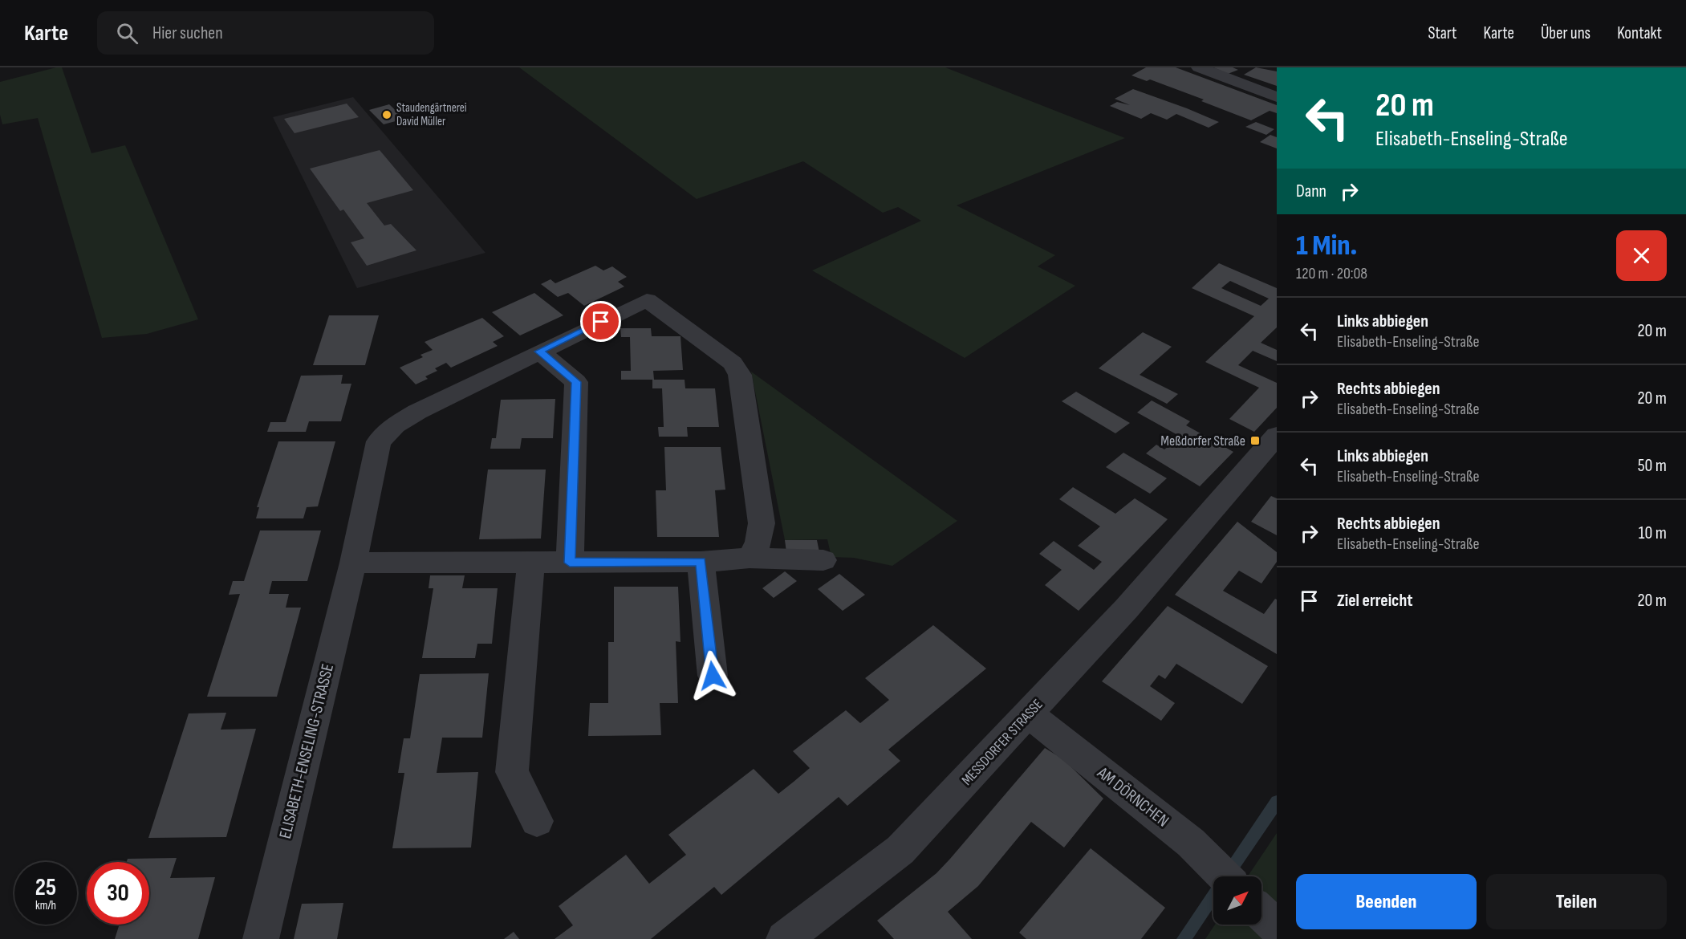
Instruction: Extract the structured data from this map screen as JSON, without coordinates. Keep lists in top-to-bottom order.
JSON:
{
  "streets": {
    "street": ["MESSDORFER STRASSE", "ELISABETH-ENSELING-STRASSE", "AM DÖRNCHEN"]
  },
  "crossings": [
    ["MESSDORFER STRASSE", "AM DÖRNCHEN"]
  ],
  "places": {
    "other": ["Staudengärtnerei David Müller"],
    "transit": ["Meßdorfer Straße"]
  },
  "north": "top right",
  "page": {
    "header": "Karte",
    "search": "Hier suchen",
    "nav": [
      "Start",
      "Karte",
      "Über uns",
      "Kontakt"
    ],
    "turn": ["20 m", "Elisabeth-Enseling-Straße"],
    "then": "Dann",
    "heading": ["1 Min.", "120 m · 20:08"],
    "list": [
      {
        "name": "Links abbiegen",
        "note": "Elisabeth-Enseling-Straße",
        "value": "20 m"
      },
      {
        "name": "Rechts abbiegen",
        "note": "Elisabeth-Enseling-Straße",
        "value": "20 m"
      },
      {
        "name": "Links abbiegen",
        "note": "Elisabeth-Enseling-Straße",
        "value": "50 m"
      },
      {
        "name": "Rechts abbiegen",
        "note": "Elisabeth-Enseling-Straße",
        "value": "10 m"
      },
      {
        "name": "Ziel erreicht",
        "value": "20 m"
      }
    ],
    "speed": "25 km/h",
    "limit": "30",
    "buttons": ["Beenden", "Teilen"]
  }
}
